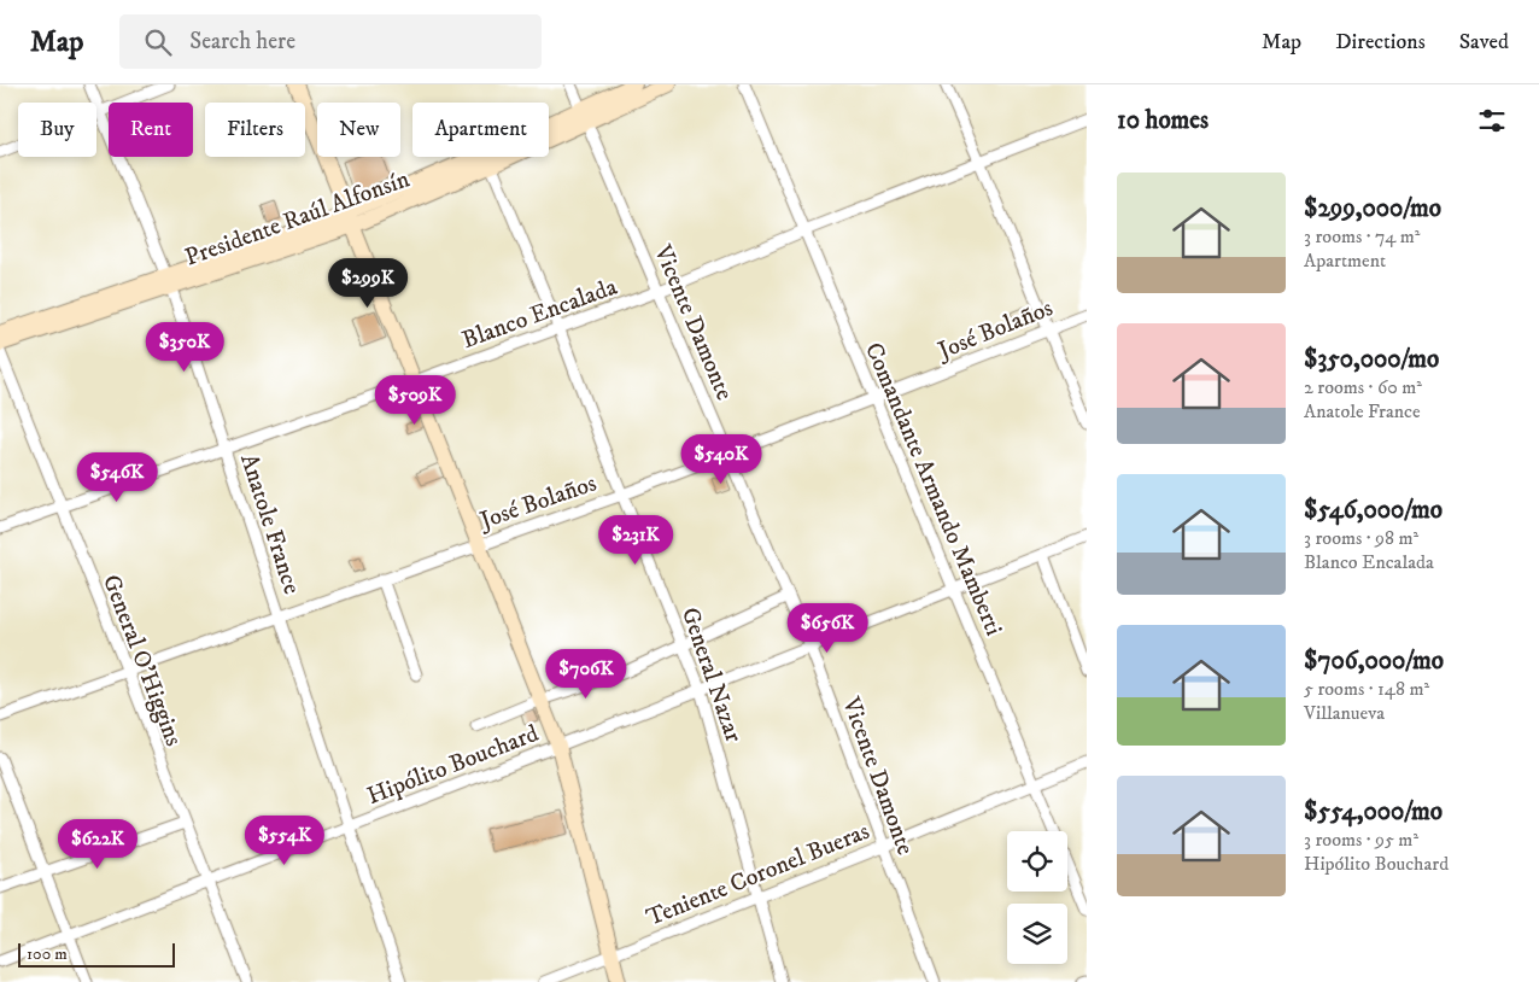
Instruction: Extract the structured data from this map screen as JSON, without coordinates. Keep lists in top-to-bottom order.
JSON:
{
  "streets": {
    "main road": ["Presidente Raúl Alfonsín"],
    "street": [
      "Blanco Encalada",
      "Vicente Damonte",
      "José Bolaños",
      "Comandante Armando Mamberti",
      "Anatole France",
      "General O'Higgins",
      "General Nazar",
      "Hipólito Bouchard",
      "Teniente Coronel Bueras"
    ]
  },
  "crossings": [
    ["Presidente Raúl Alfonsín", "Vicente Damonte"],
    ["Presidente Raúl Alfonsín", "Anatole France"],
    ["Presidente Raúl Alfonsín", "General Nazar"],
    ["Blanco Encalada", "Vicente Damonte"],
    ["Blanco Encalada", "Comandante Armando Mamberti"],
    ["Blanco Encalada", "Anatole France"],
    ["Blanco Encalada", "General O'Higgins"],
    ["Blanco Encalada", "General Nazar"],
    ["Vicente Damonte", "José Bolaños"],
    ["Vicente Damonte", "Hipólito Bouchard"],
    ["Vicente Damonte", "Teniente Coronel Bueras"],
    ["José Bolaños", "Comandante Armando Mamberti"],
    ["José Bolaños", "Anatole France"],
    ["José Bolaños", "General O'Higgins"],
    ["José Bolaños", "General Nazar"],
    ["Comandante Armando Mamberti", "Hipólito Bouchard"],
    ["Comandante Armando Mamberti", "Teniente Coronel Bueras"],
    ["Anatole France", "Hipólito Bouchard"],
    ["General O'Higgins", "Hipólito Bouchard"],
    ["General Nazar", "Hipólito Bouchard"],
    ["General Nazar", "Teniente Coronel Bueras"]
  ],
  "scale_bar": "100 m",
  "page": {
    "header": "Map",
    "search": "Search here",
    "nav": ["Map", "Directions", "Saved"],
    "heading": "10 homes",
    "chip": [
      "Buy",
      "Rent",
      "Filters",
      "New",
      "Apartment"
    ],
    "list": [
      {
        "name": "$299,000/mo",
        "note": "3 rooms · 74 m² · Apartment"
      },
      {
        "name": "$350,000/mo",
        "note": "2 rooms · 60 m² · Anatole France"
      },
      {
        "name": "$546,000/mo",
        "note": "3 rooms · 98 m² · Blanco Encalada"
      },
      {
        "name": "$706,000/mo",
        "note": "5 rooms · 148 m² · Villanueva"
      },
      {
        "name": "$554,000/mo",
        "note": "3 rooms · 95 m² · Hipólito Bouchard"
      }
    ],
    "price": [
      "$299K",
      "$350K",
      "$509K",
      "$540K",
      "$546K",
      "$231K",
      "$656K",
      "$706K",
      "$554K",
      "$622K"
    ],
    "scale": "100 m"
  }
}
